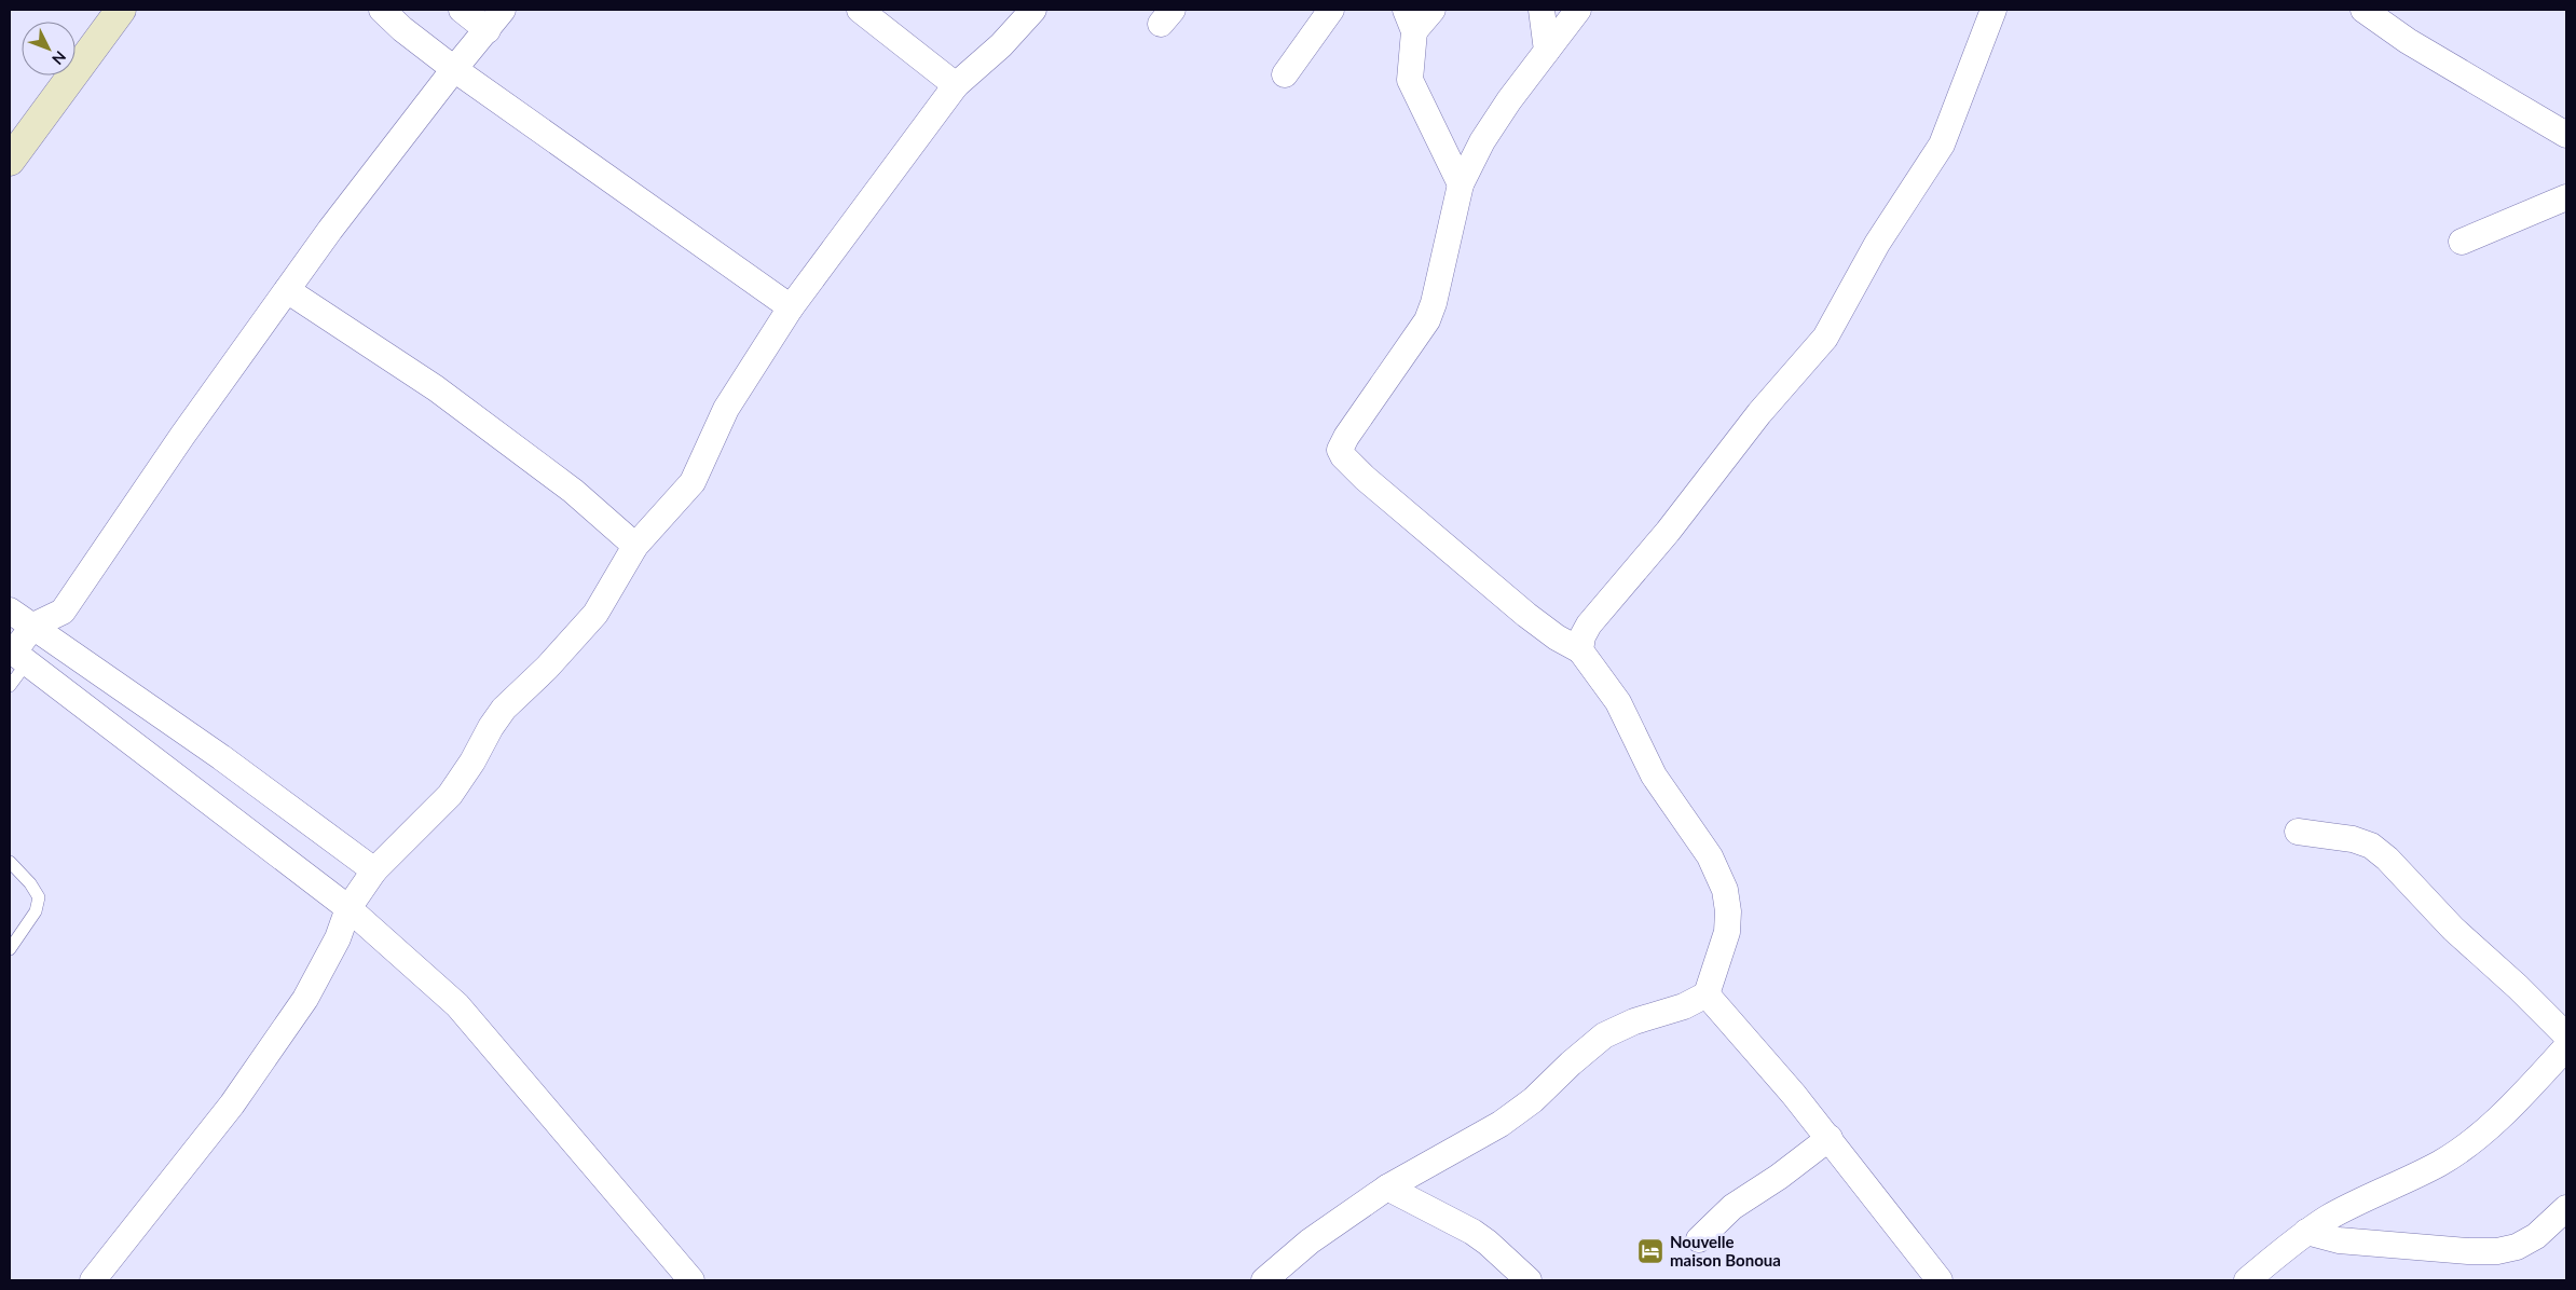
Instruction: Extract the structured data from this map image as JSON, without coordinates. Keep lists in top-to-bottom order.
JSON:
{
  "places": {
    "hotel": ["Nouvelle maison Bonoua"]
  },
  "north": "bottom right"
}
